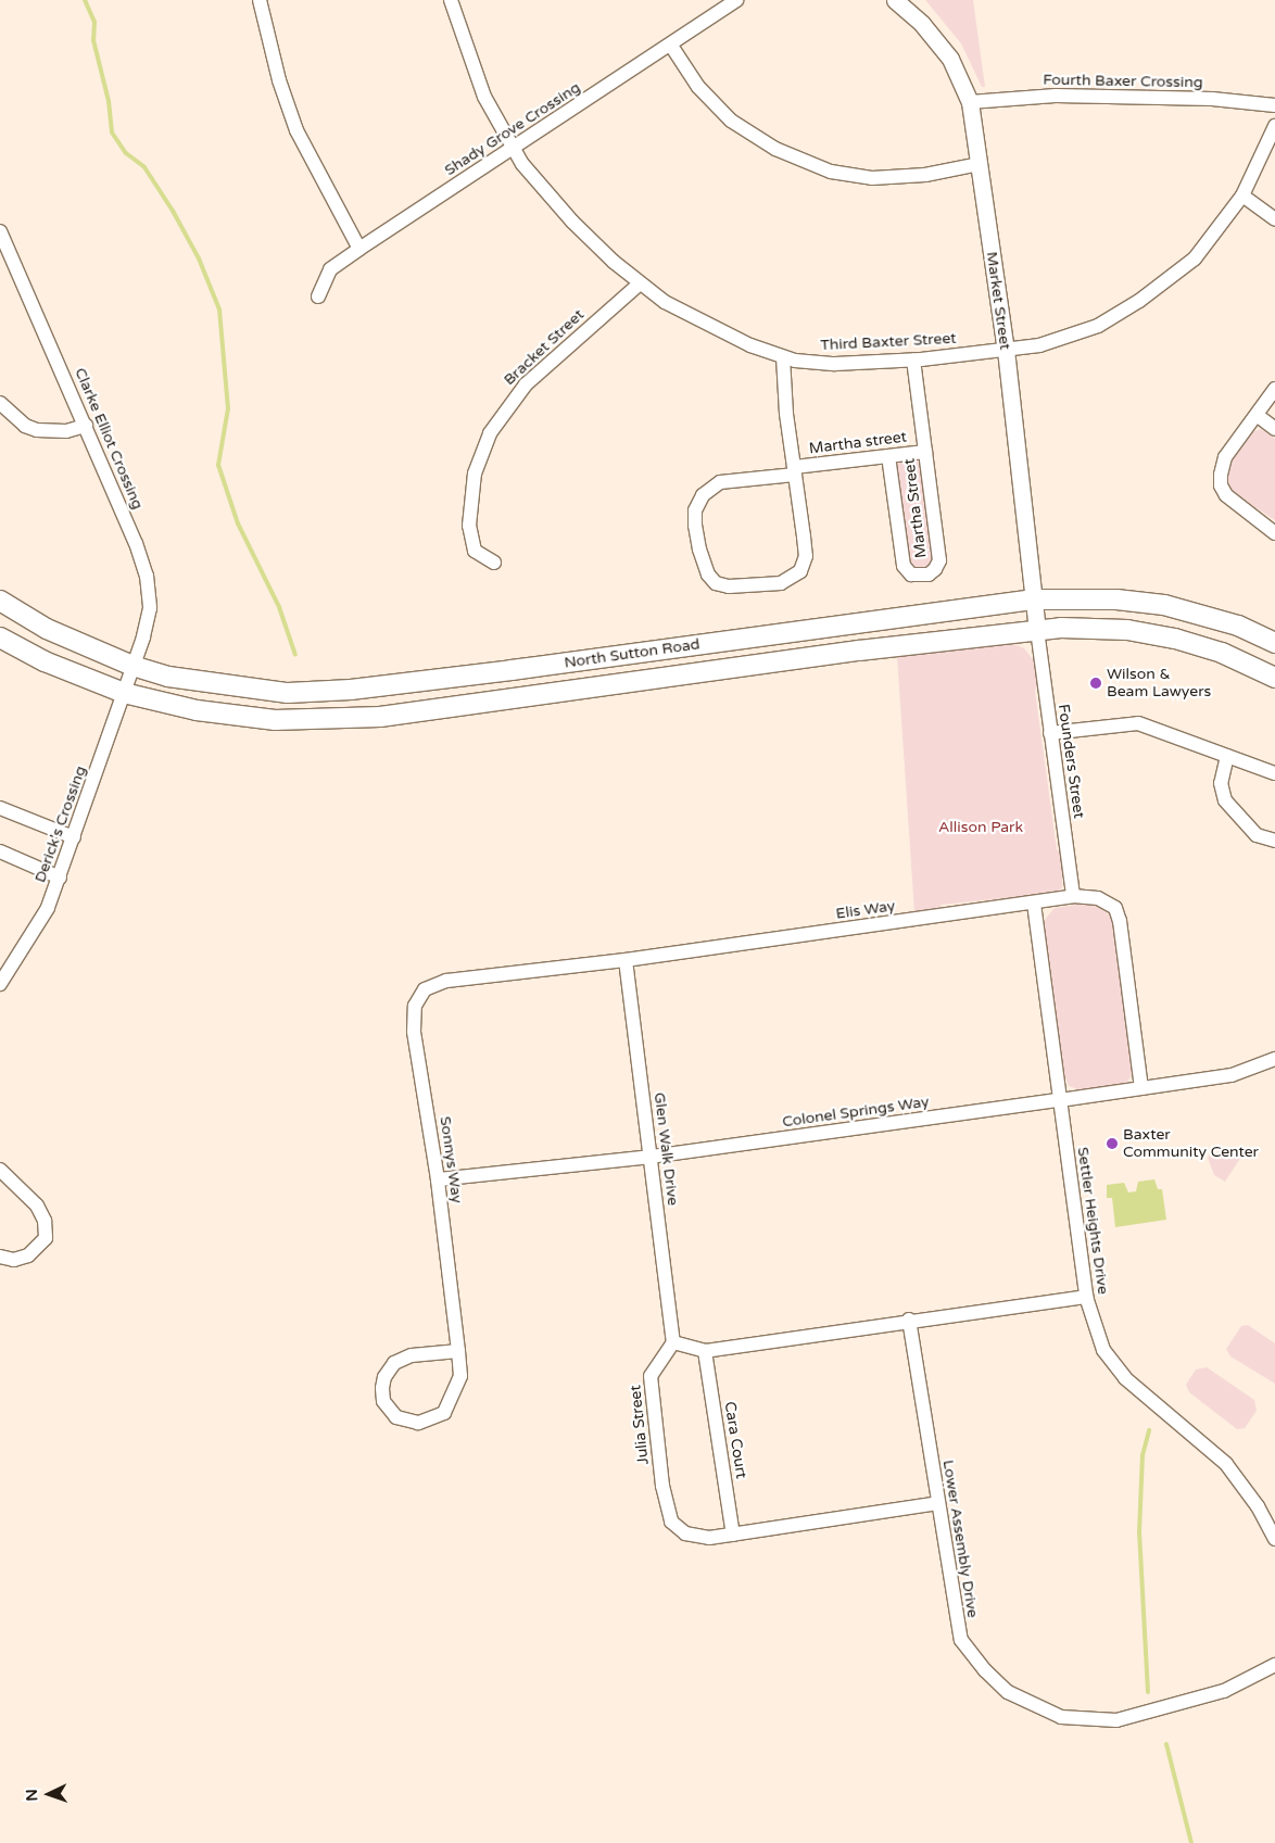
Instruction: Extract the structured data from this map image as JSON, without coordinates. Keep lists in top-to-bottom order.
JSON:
{
  "streets": {
    "main road": ["North Sutton Road"],
    "street": [
      "Fourth Baxer Crossing",
      "Shady Grove Crossing",
      "Market Street",
      "Third Baxter Street",
      "Bracket Street",
      "Clarke Elliot Crossing",
      "Martha street",
      "Martha Street",
      "Founders Street",
      "Derick's Crossing",
      "Elis Way",
      "Colonel Springs Way",
      "Glen Walk Drive",
      "Sonnys Way",
      "Settler Heights Drive",
      "Julia Street",
      "Cara Court",
      "Lower Assembly Drive"
    ]
  },
  "crossings": [
    ["Fourth Baxer Crossing", "Market Street"],
    ["Shady Grove Crossing", "Third Baxter Street"],
    ["Market Street", "Third Baxter Street"],
    ["Market Street", "North Sutton Road"],
    ["Market Street", "Founders Street"],
    ["Third Baxter Street", "Bracket Street"],
    ["Third Baxter Street", "Martha Street"],
    ["Clarke Elliot Crossing", "North Sutton Road"],
    ["Clarke Elliot Crossing", "Derick's Crossing"],
    ["Martha street", "Martha Street"],
    ["North Sutton Road", "Founders Street"],
    ["North Sutton Road", "Derick's Crossing"],
    ["Founders Street", "Elis Way"],
    ["Elis Way", "Colonel Springs Way"],
    ["Elis Way", "Glen Walk Drive"],
    ["Elis Way", "Sonnys Way"],
    ["Elis Way", "Settler Heights Drive"],
    ["Colonel Springs Way", "Glen Walk Drive"],
    ["Colonel Springs Way", "Sonnys Way"],
    ["Colonel Springs Way", "Settler Heights Drive"],
    ["Glen Walk Drive", "Julia Street"],
    ["Julia Street", "Cara Court"],
    ["Julia Street", "Lower Assembly Drive"]
  ],
  "parks": ["Allison Park"],
  "places": ["Wilson & Beam Lawyers", "Baxter Community Center"],
  "north": "left"
}
